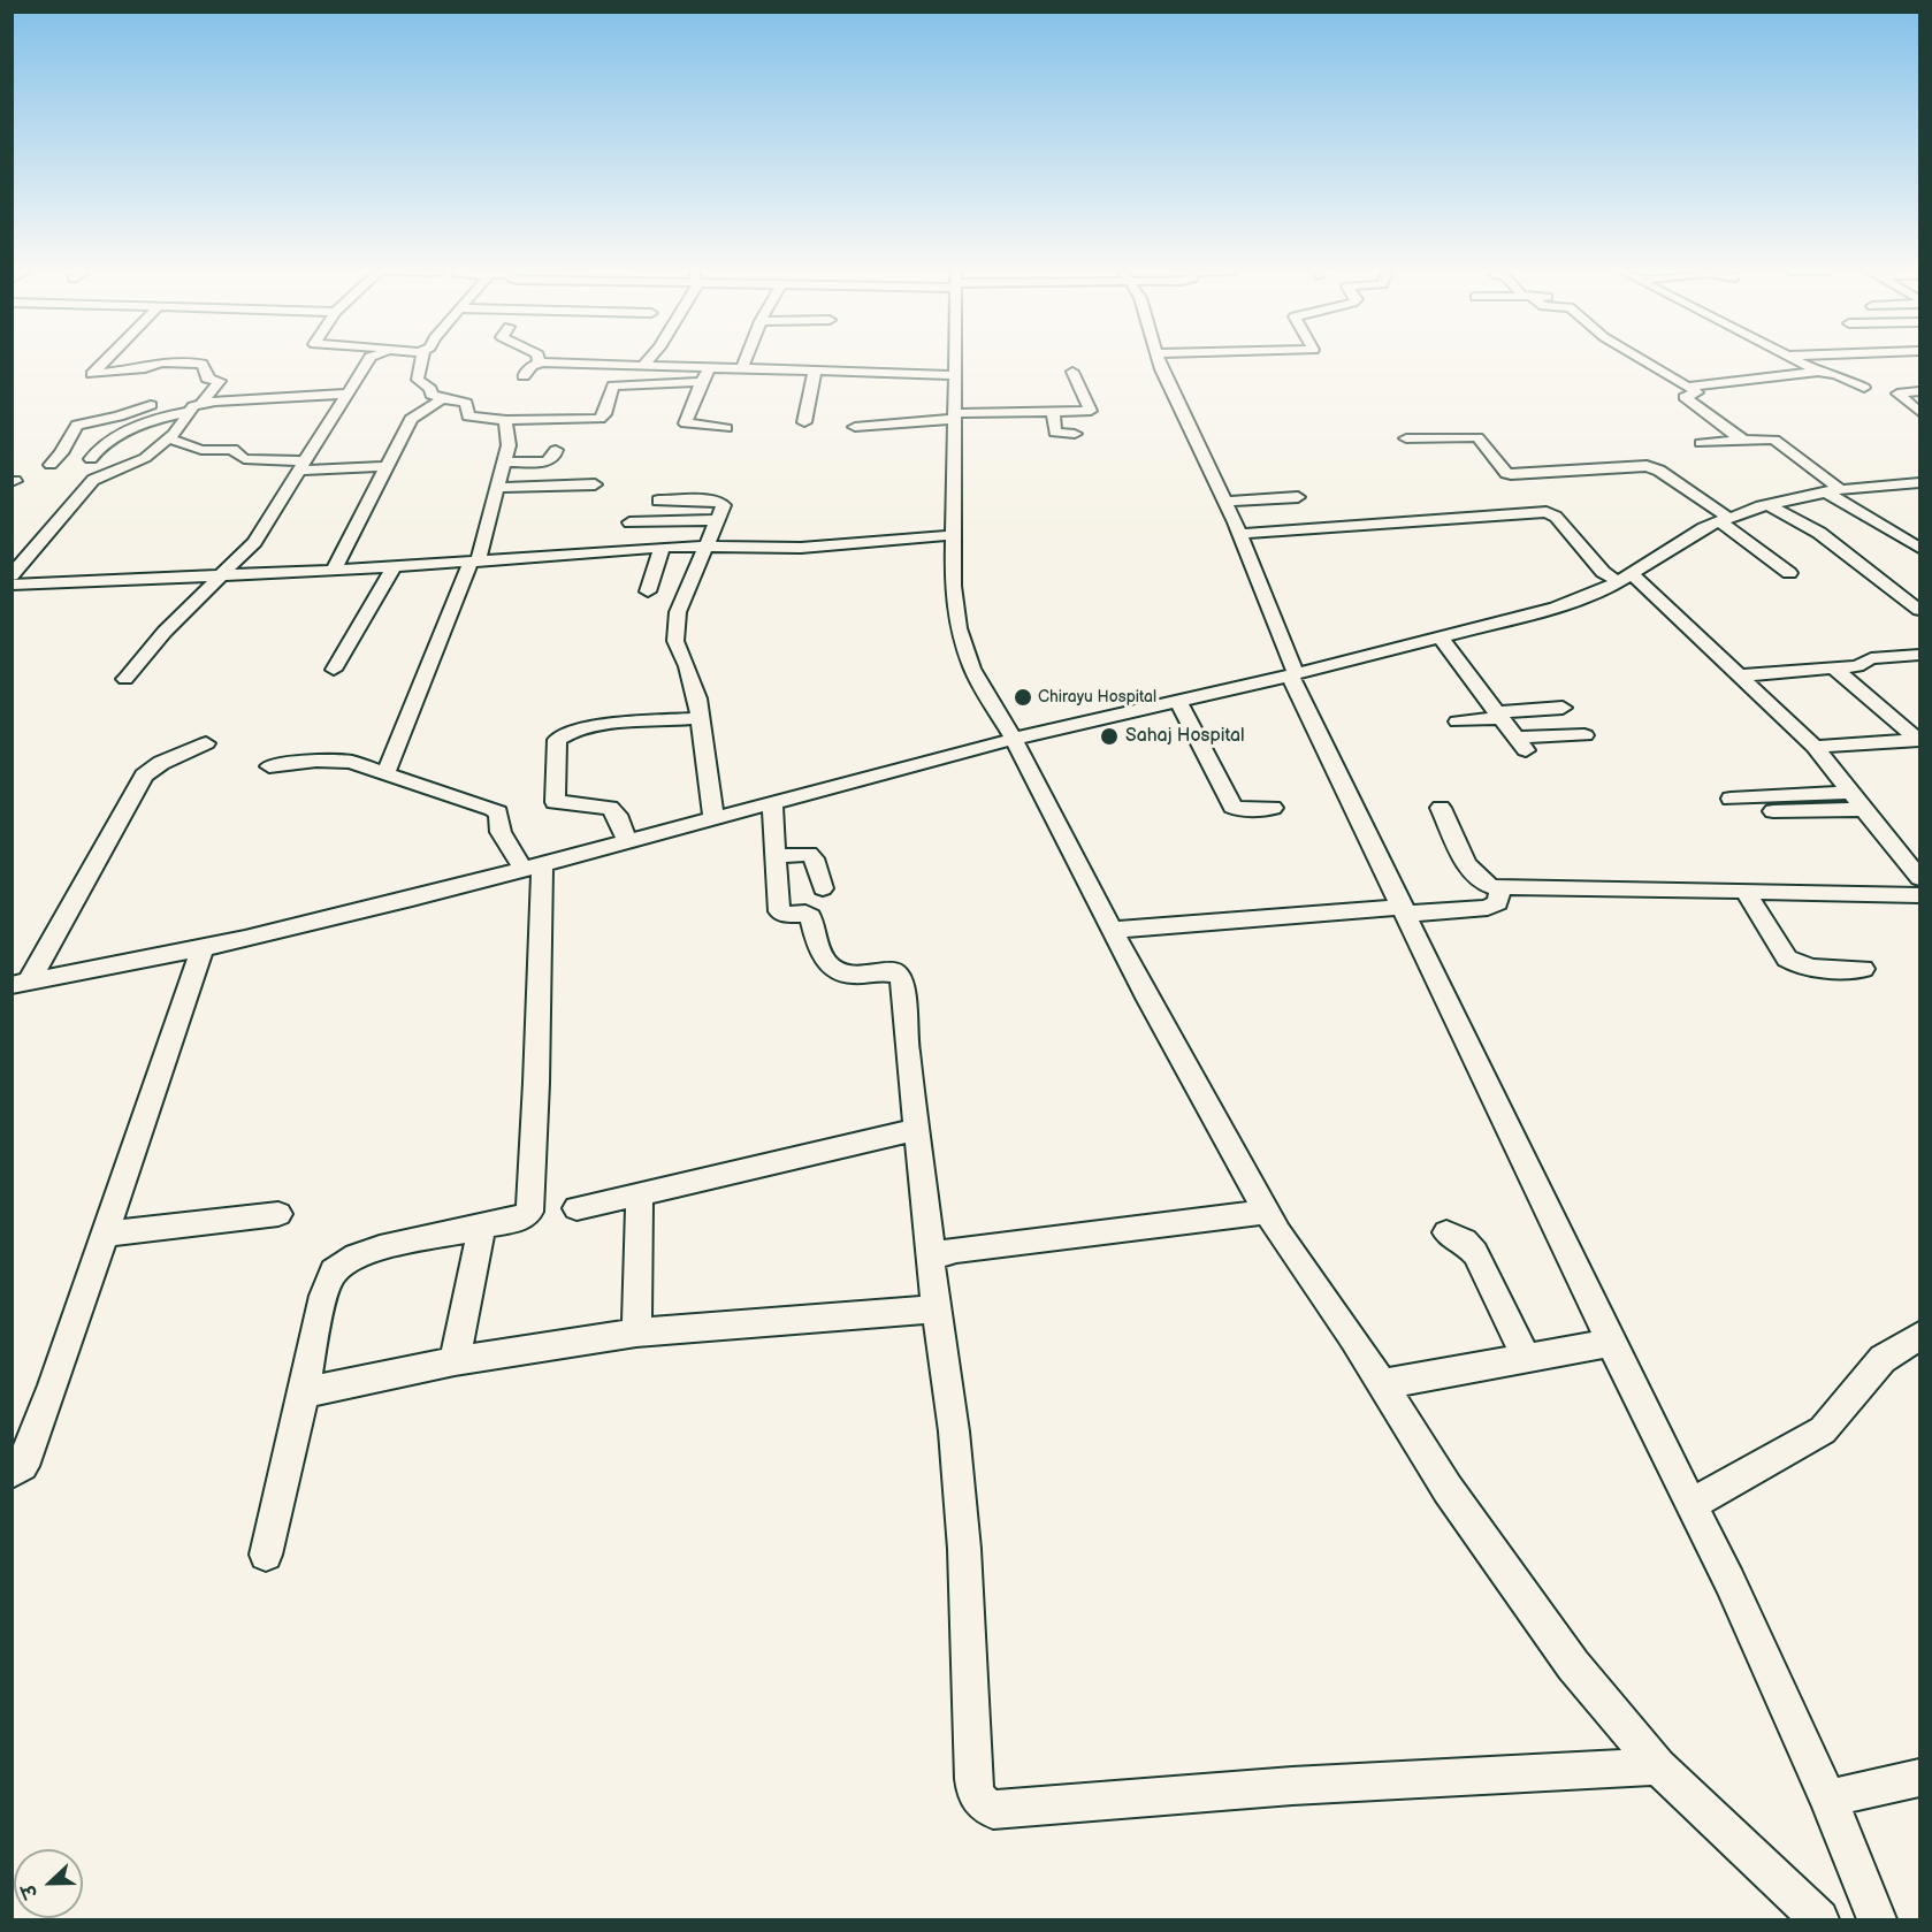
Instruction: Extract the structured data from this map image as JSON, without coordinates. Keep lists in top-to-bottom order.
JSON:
{
  "places": ["Chirayu Hospital", "Sahaj Hospital"],
  "north": "left"
}
